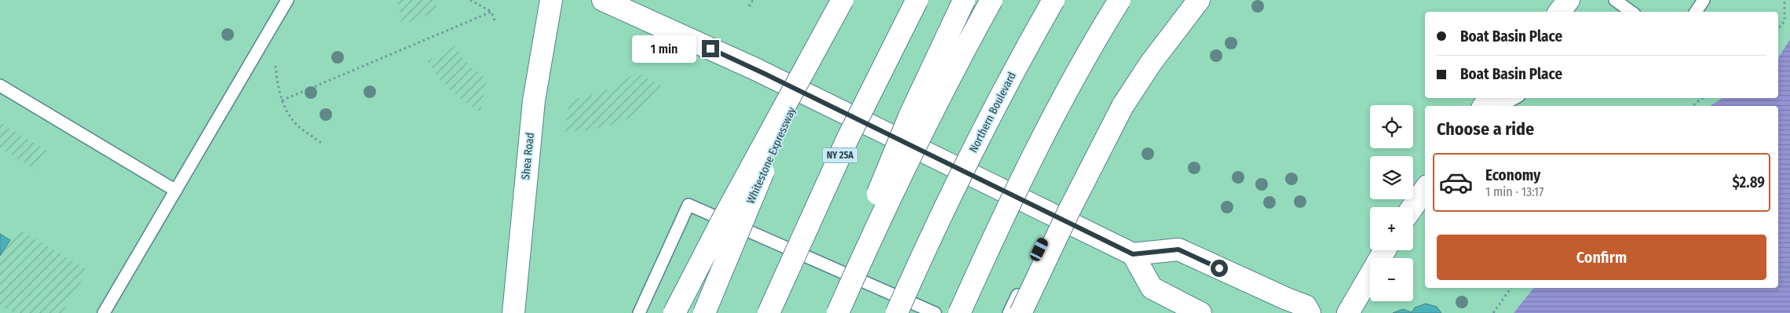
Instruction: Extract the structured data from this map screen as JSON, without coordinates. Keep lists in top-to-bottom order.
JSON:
{
  "streets": {
    "main road": [
      "Northern Boulevard",
      "Whitestone Expressway",
      "NY 25A",
      "Shea Road"
    ]
  },
  "page": {
    "banner": ["Boat Basin Place", "Boat Basin Place"],
    "bubble": "1 min",
    "map_buttons": ["+", "−"],
    "heading": "Choose a ride",
    "list": [
      {
        "name": "Economy",
        "note": "1 min · 13:17",
        "value": "$2.89"
      }
    ],
    "buttons": "Confirm"
  }
}
